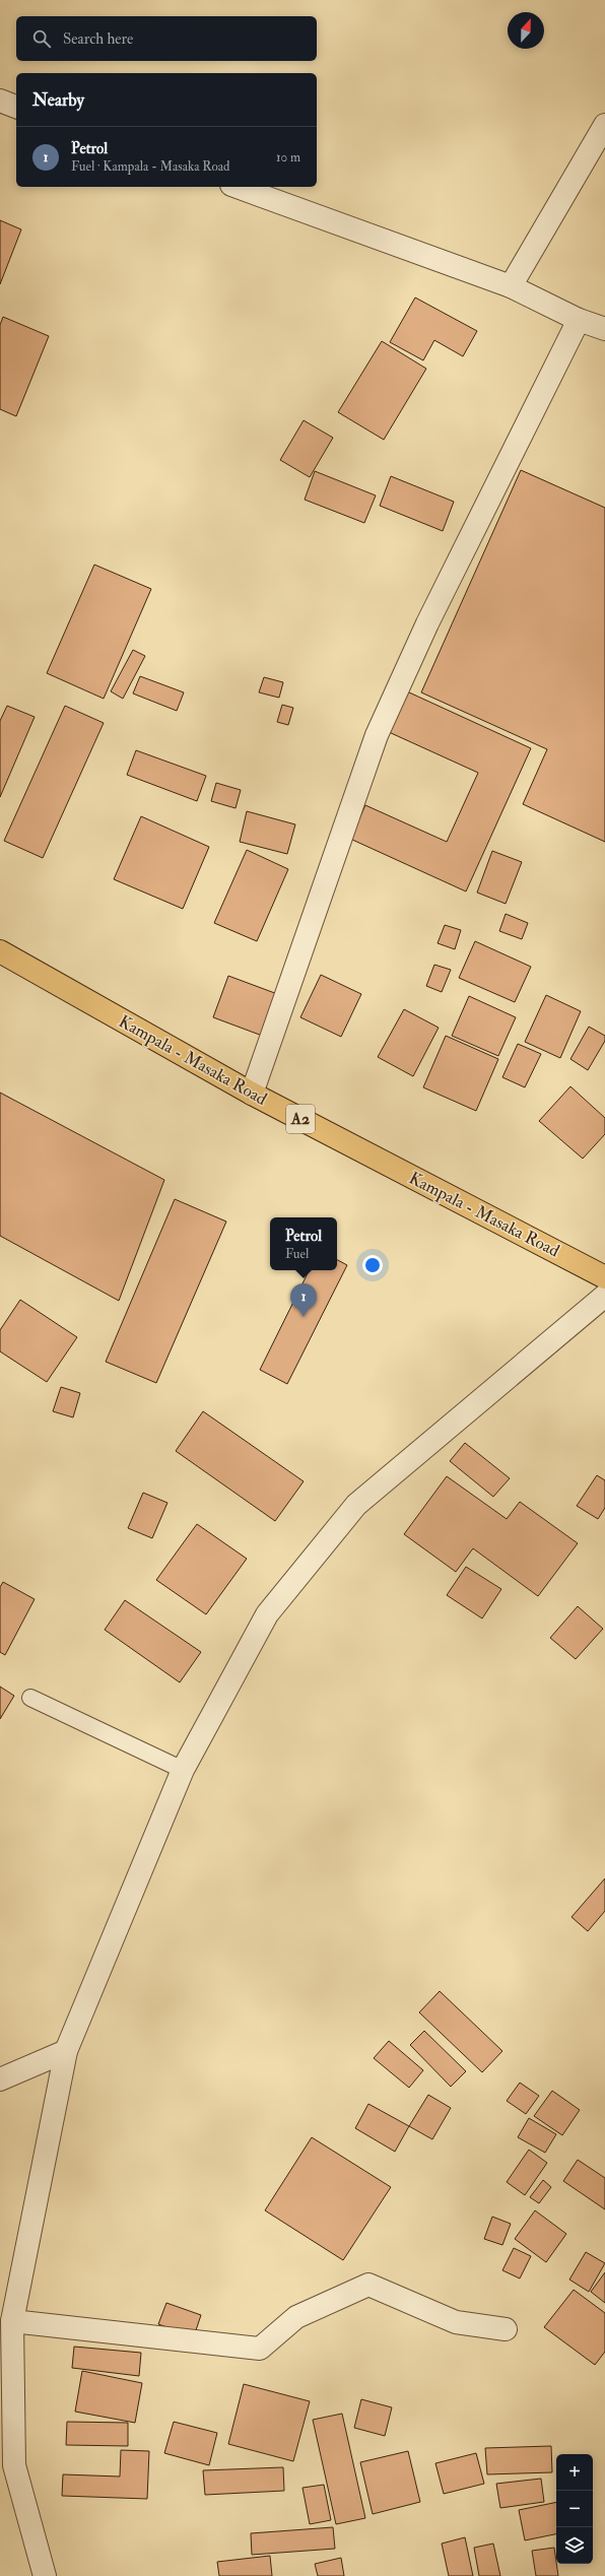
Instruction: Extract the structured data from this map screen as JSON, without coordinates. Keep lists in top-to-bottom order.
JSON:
{
  "streets": {
    "main road": ["Kampala - Masaka Road", "A2"]
  },
  "north": "top",
  "page": {
    "search": "Search here",
    "heading": "Nearby",
    "list": [
      {
        "mark": "1",
        "name": "Petrol",
        "note": "Fuel · Kampala - Masaka Road",
        "value": "10 m"
      }
    ],
    "popup": ["Petrol", "Fuel"],
    "pins": "1",
    "map_buttons": ["+", "−"]
  }
}
